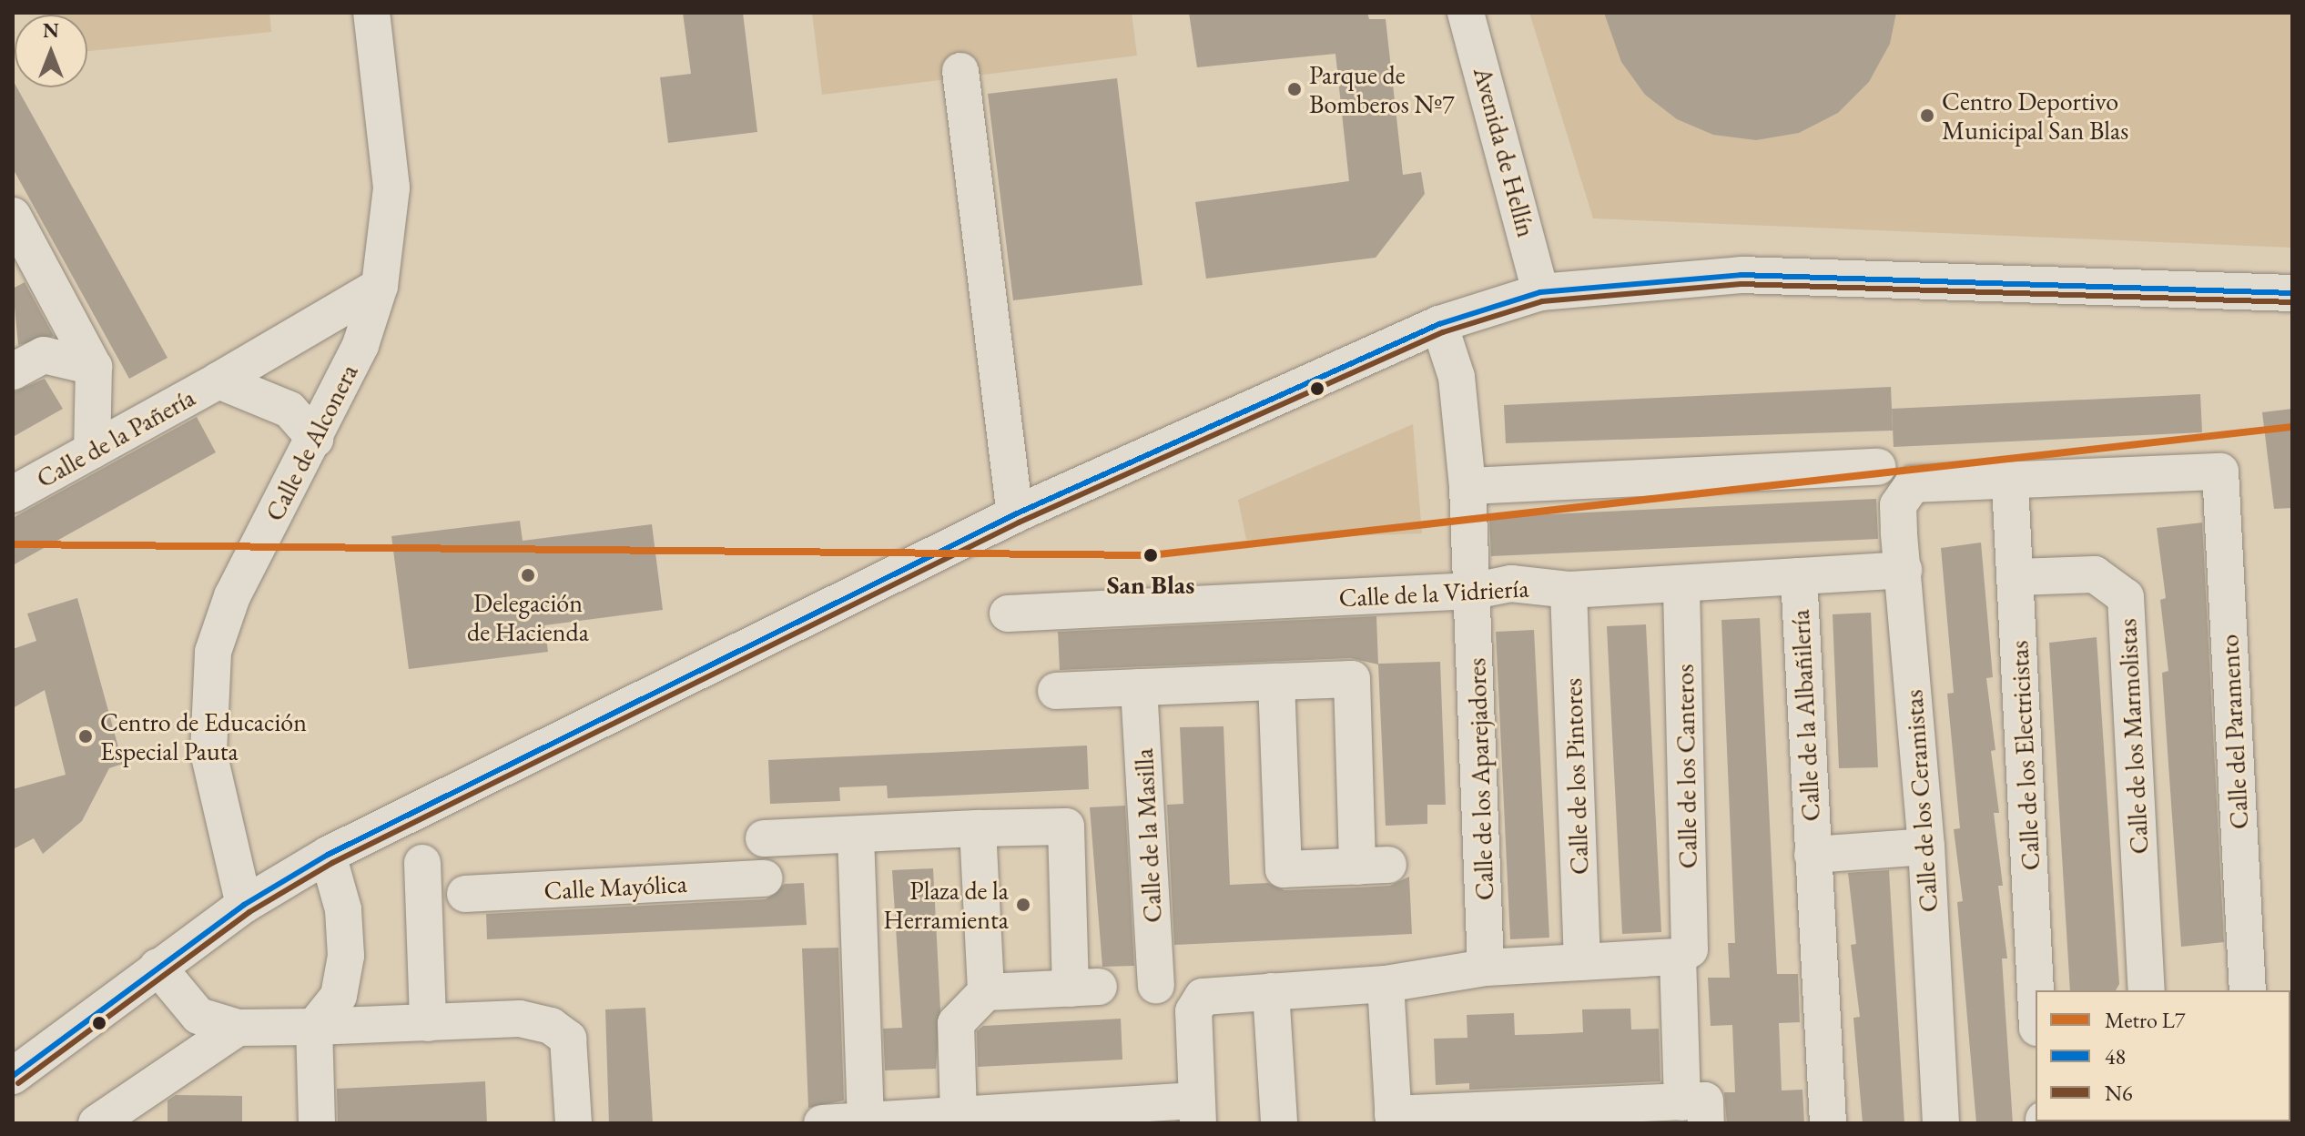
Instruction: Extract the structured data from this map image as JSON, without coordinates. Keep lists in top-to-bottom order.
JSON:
{
  "streets": {
    "street": [
      "Avenida de Hellín",
      "Calle de la Pañería",
      "Calle de Alconera",
      "Calle de la Vidriería",
      "Calle de la Albañilería",
      "Calle del Paramento",
      "Calle de los Marmolistas",
      "Calle de los Electricistas",
      "Calle de los Canteros",
      "Calle de los Pintores",
      "Calle de los Aparejadores",
      "Calle de los Ceramistas",
      "Calle de la Masilla",
      "Calle Mayólica"
    ]
  },
  "crossings": [
    ["Calle de la Pañería", "Calle de Alconera"],
    ["Calle de la Vidriería", "Calle de la Albañilería"],
    ["Calle de la Vidriería", "Calle de los Canteros"],
    ["Calle de la Vidriería", "Calle de los Pintores"],
    ["Calle de la Vidriería", "Calle de los Aparejadores"],
    ["Calle de la Vidriería", "Calle de los Ceramistas"],
    ["Calle de la Albañilería", "Calle de los Ceramistas"],
    ["Calle del Paramento", "Calle de los Electricistas"],
    ["Calle del Paramento", "Calle de los Ceramistas"],
    ["Calle de los Marmolistas", "Calle de los Electricistas"],
    ["Calle de los Electricistas", "Calle de los Ceramistas"]
  ],
  "places": [
    "Parque de Bomberos Nº7",
    "Centro Deportivo Municipal San Blas",
    "San Blas",
    "Delegación de Hacienda",
    "Centro de Educación Especial Pauta",
    "Plaza de la Herramienta"
  ],
  "lines": ["transit line 48", "transit line N6", "metro line L7"],
  "legend": ["Metro L7", "48", "N6"],
  "north": "top"
}
